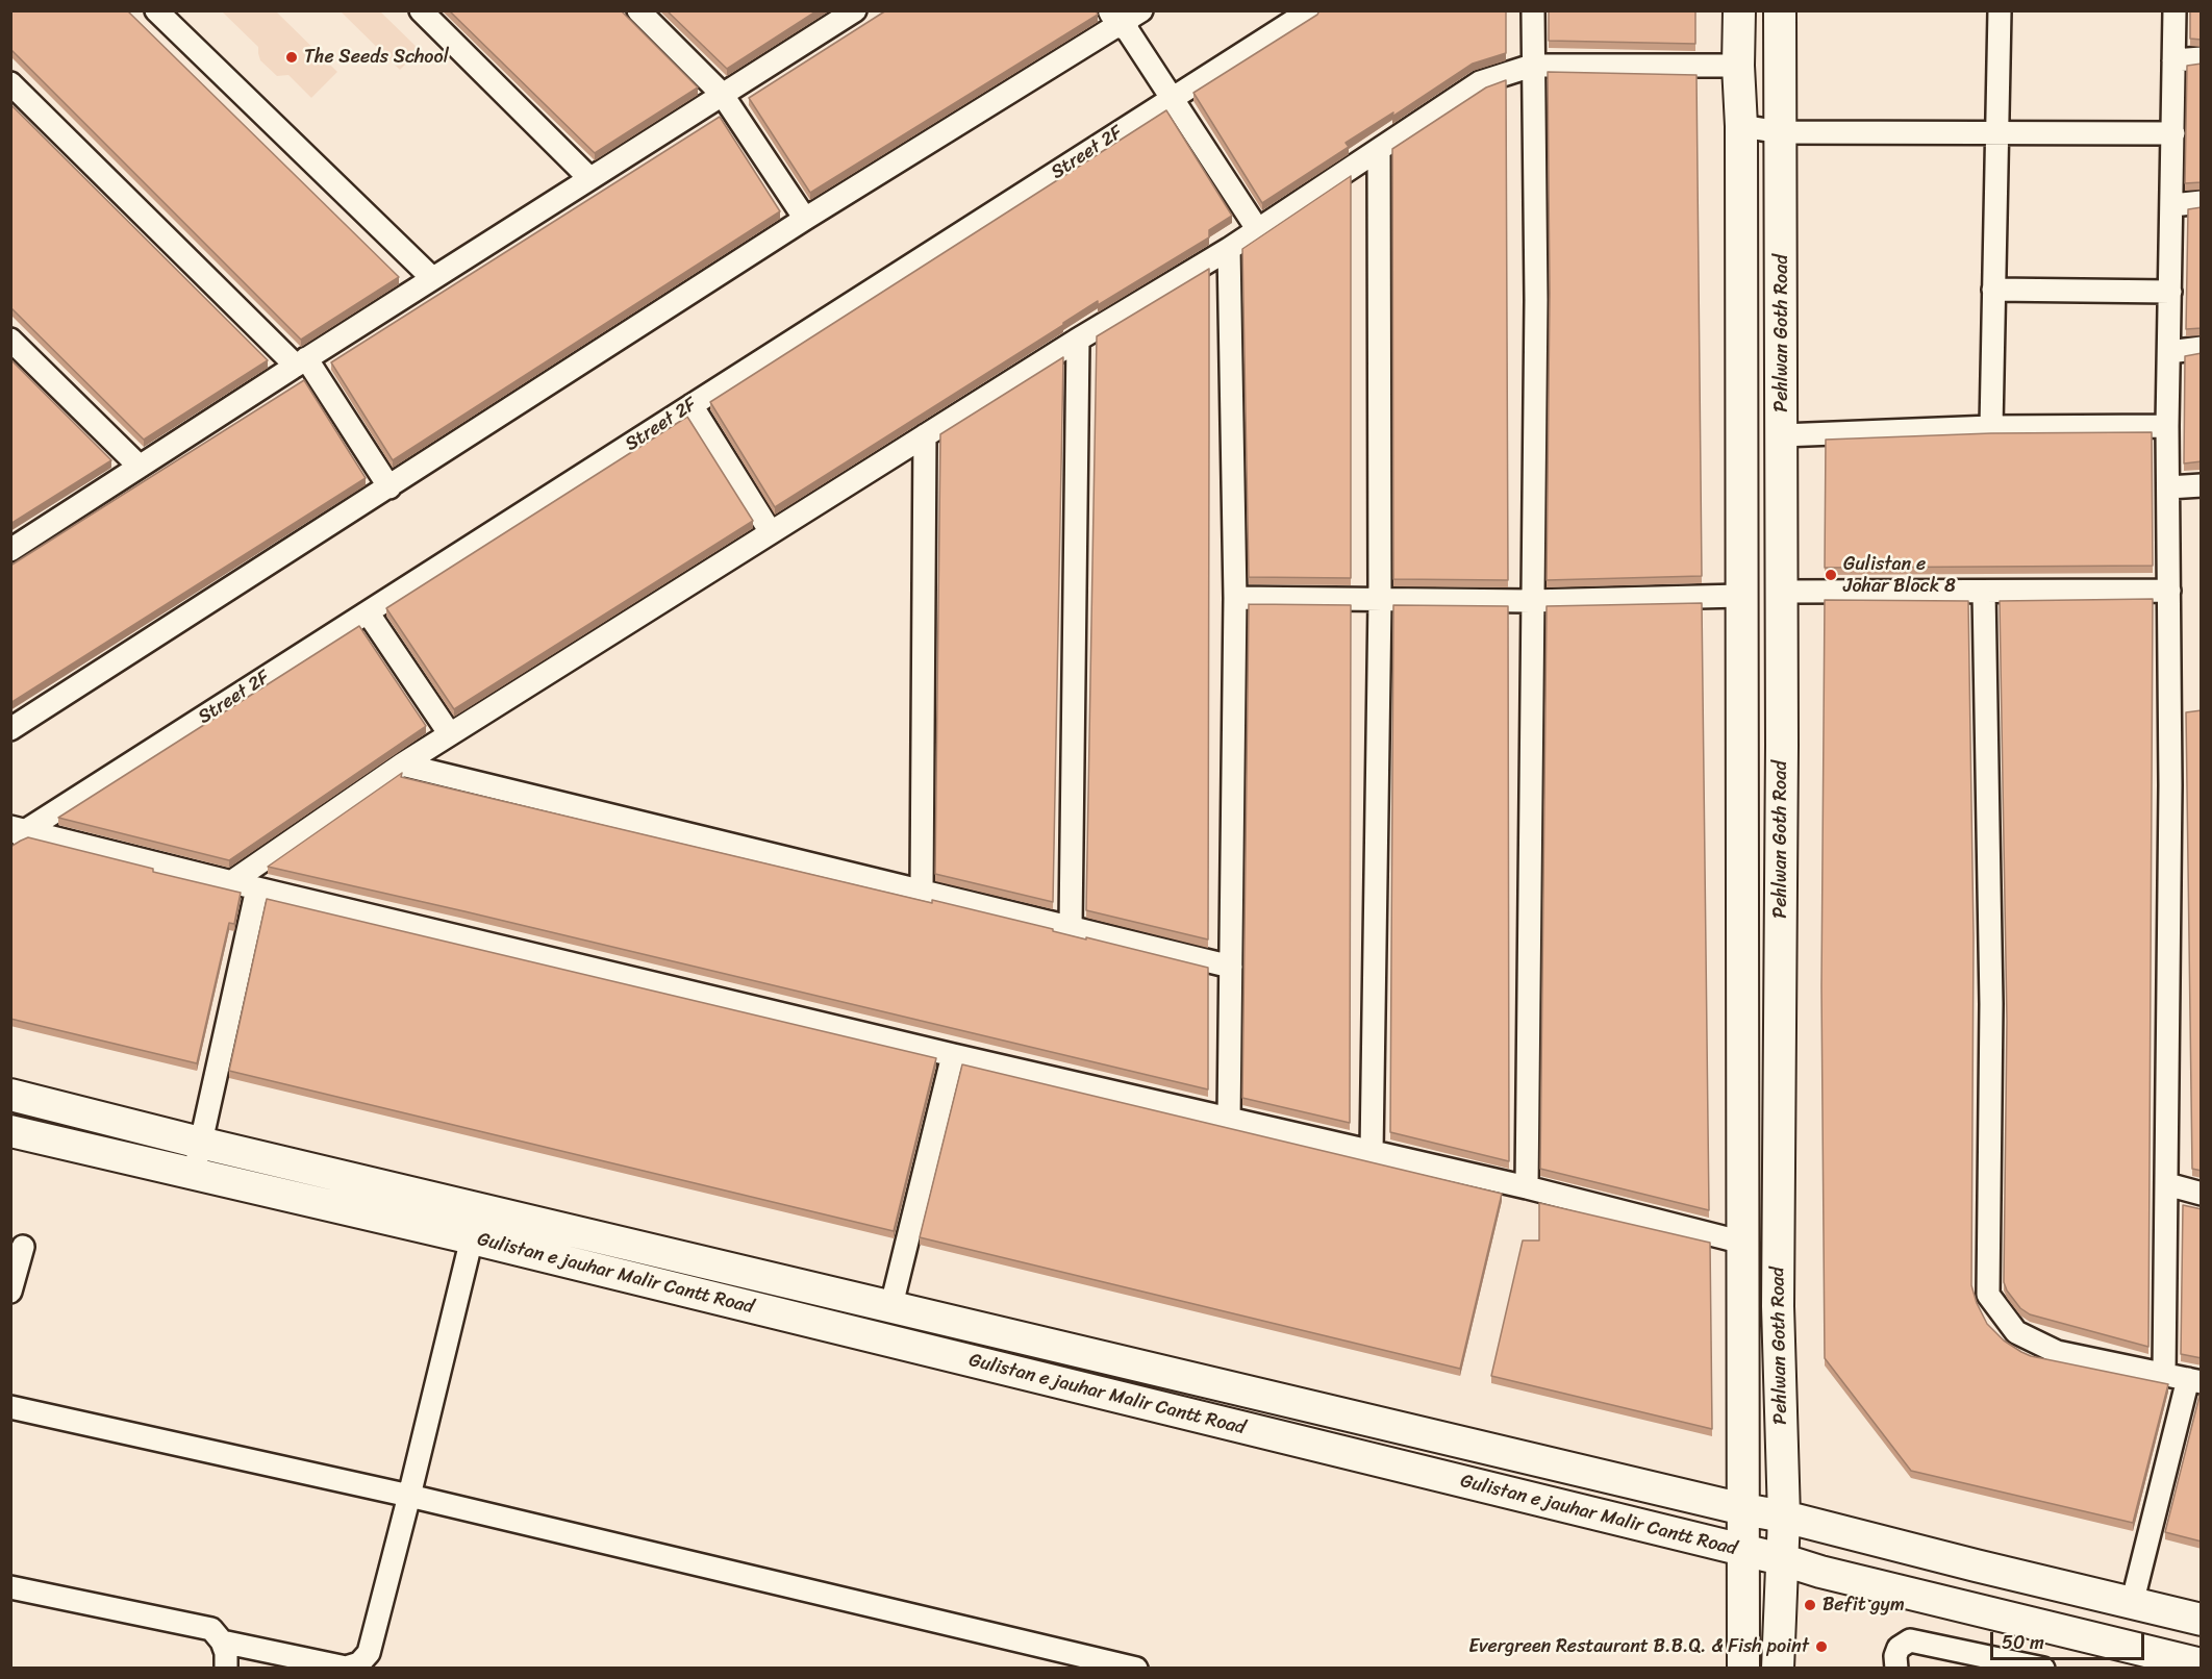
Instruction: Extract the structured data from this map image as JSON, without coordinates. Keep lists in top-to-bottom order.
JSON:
{
  "streets": {
    "main road": ["Pehlwan Goth Road", "Gulistan e jauhar Malir Cantt Road"],
    "street": ["Street 2F"]
  },
  "crossings": [
    ["Pehlwan Goth Road", "Gulistan e jauhar Malir Cantt Road"]
  ],
  "places": [
    "The Seeds School",
    "Gulistan e Johar Block 8",
    "Befit gym",
    "Evergreen Restaurant B.B.Q. & Fish point"
  ],
  "scale_bar": "50 m"
}
